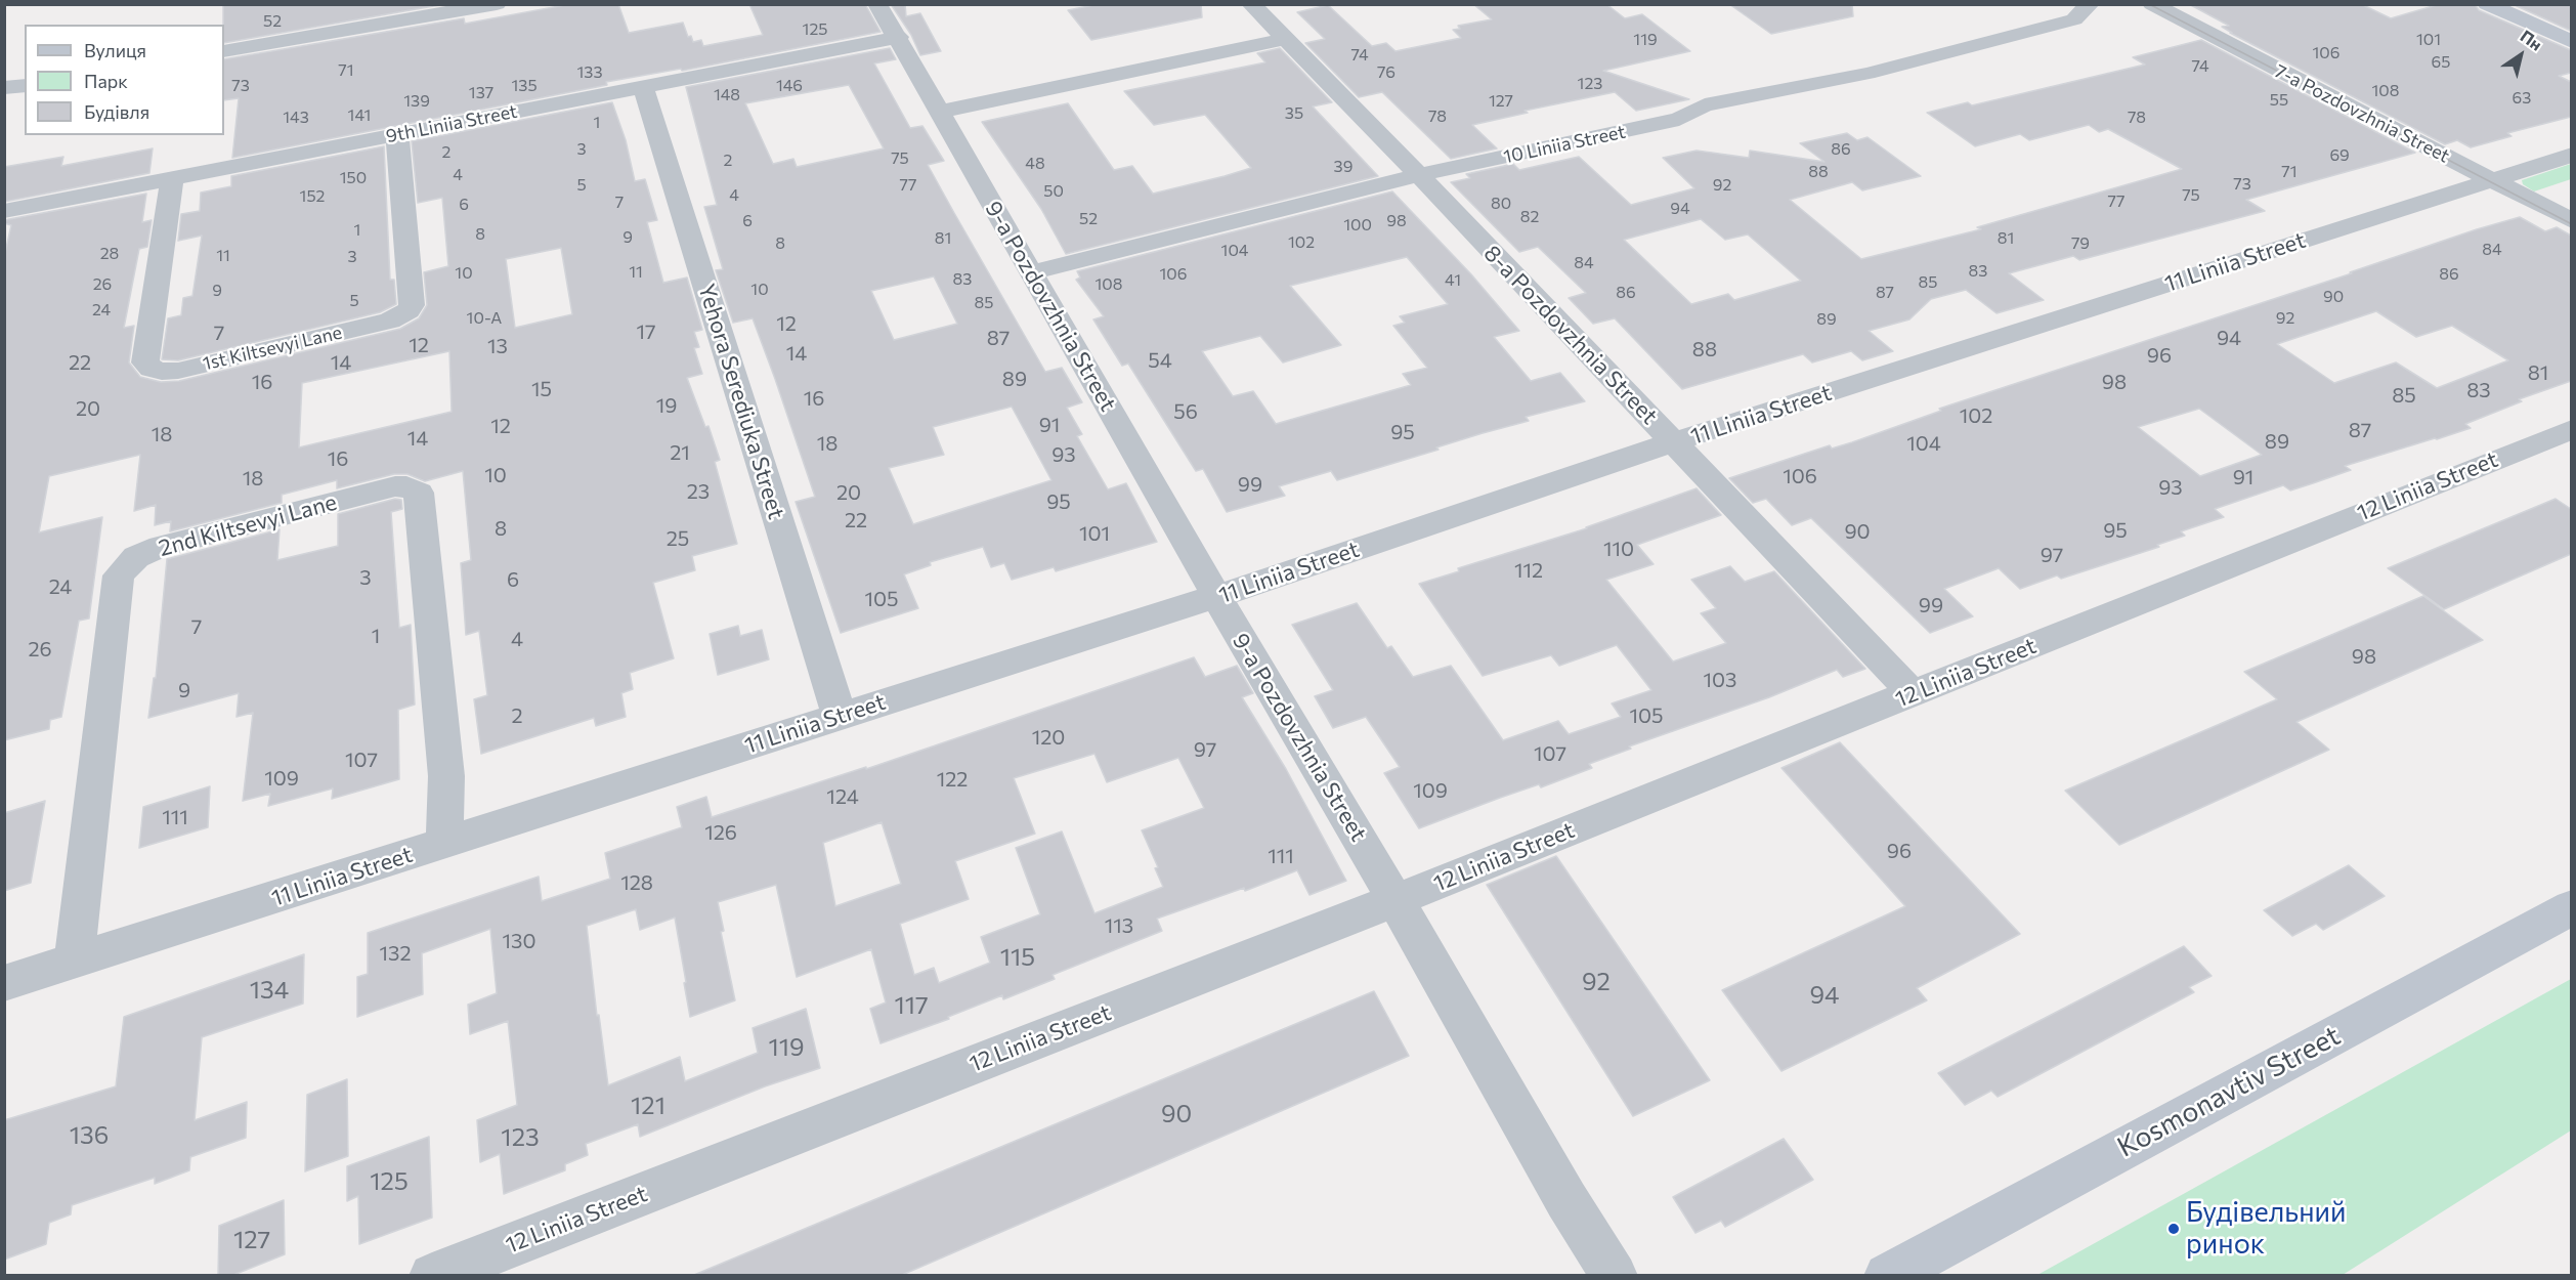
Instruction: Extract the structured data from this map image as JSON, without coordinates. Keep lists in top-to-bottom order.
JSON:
{
  "streets": {
    "main road": ["Kosmonavtiv Street"],
    "street": [
      "7-a Pozdovzhnia Street",
      "9th Liniia Street",
      "10 Liniia Street",
      "11 Liniia Street",
      "9-a Pozdovzhnia Street",
      "8-a Pozdovzhnia Street",
      "1st Kiltsevyi Lane",
      "Yehora Serediuka Street",
      "12 Liniia Street",
      "2nd Kiltsevyi Lane"
    ]
  },
  "crossings": [
    ["7-a Pozdovzhnia Street", "11 Liniia Street"],
    ["9th Liniia Street", "9-a Pozdovzhnia Street"],
    ["9th Liniia Street", "1st Kiltsevyi Lane"],
    ["9th Liniia Street", "Yehora Serediuka Street"],
    ["10 Liniia Street", "9-a Pozdovzhnia Street"],
    ["10 Liniia Street", "8-a Pozdovzhnia Street"],
    ["11 Liniia Street", "9-a Pozdovzhnia Street"],
    ["11 Liniia Street", "8-a Pozdovzhnia Street"],
    ["11 Liniia Street", "Yehora Serediuka Street"],
    ["11 Liniia Street", "2nd Kiltsevyi Lane"],
    ["9-a Pozdovzhnia Street", "12 Liniia Street"],
    ["8-a Pozdovzhnia Street", "12 Liniia Street"]
  ],
  "places": ["Будівельний ринок"],
  "house_numbers": [
    "52",
    "125",
    "119",
    "101",
    "106",
    "74",
    "65",
    "74",
    "71",
    "133",
    "76",
    "123",
    "73",
    "135",
    "146",
    "108",
    "137",
    "148",
    "63",
    "55",
    "139",
    "127",
    "35",
    "141",
    "78",
    "143",
    "78",
    "1",
    "3",
    "86",
    "2",
    "69",
    "75",
    "2",
    "48",
    "39",
    "88",
    "71",
    "4",
    "150",
    "73",
    "5",
    "77",
    "92",
    "50",
    "4",
    "75",
    "152",
    "77",
    "7",
    "80",
    "6",
    "94",
    "82",
    "52",
    "6",
    "98",
    "100",
    "1",
    "8",
    "9",
    "81",
    "81",
    "102",
    "8",
    "79",
    "84",
    "104",
    "28",
    "11",
    "3",
    "84",
    "83",
    "11",
    "10",
    "106",
    "86",
    "83",
    "41",
    "85",
    "26",
    "108",
    "10",
    "9",
    "86",
    "87",
    "90",
    "5",
    "85",
    "24",
    "10-А",
    "92",
    "89",
    "12",
    "17",
    "7",
    "87",
    "94",
    "12",
    "13",
    "88",
    "14",
    "96",
    "54",
    "22",
    "14",
    "81",
    "89",
    "16",
    "98",
    "15",
    "83",
    "85",
    "16",
    "19",
    "20",
    "56",
    "102",
    "91",
    "12",
    "87",
    "95",
    "18",
    "14",
    "89",
    "18",
    "104",
    "21",
    "93",
    "16",
    "10",
    "106",
    "91",
    "18",
    "99",
    "93",
    "23",
    "20",
    "95",
    "22",
    "8",
    "95",
    "90",
    "101",
    "25",
    "110",
    "97",
    "112",
    "3",
    "6",
    "24",
    "105",
    "99",
    "7",
    "1",
    "4",
    "26",
    "98",
    "103",
    "9",
    "2",
    "105",
    "120",
    "97",
    "107",
    "107",
    "109",
    "122",
    "109",
    "124",
    "111",
    "126",
    "96",
    "111",
    "128",
    "113",
    "130",
    "132",
    "115",
    "92",
    "134",
    "94",
    "117",
    "119",
    "121",
    "90",
    "136",
    "123",
    "125",
    "127"
  ],
  "legend": ["Вулиця", "Парк", "Будівля"],
  "north": "top right"
}
